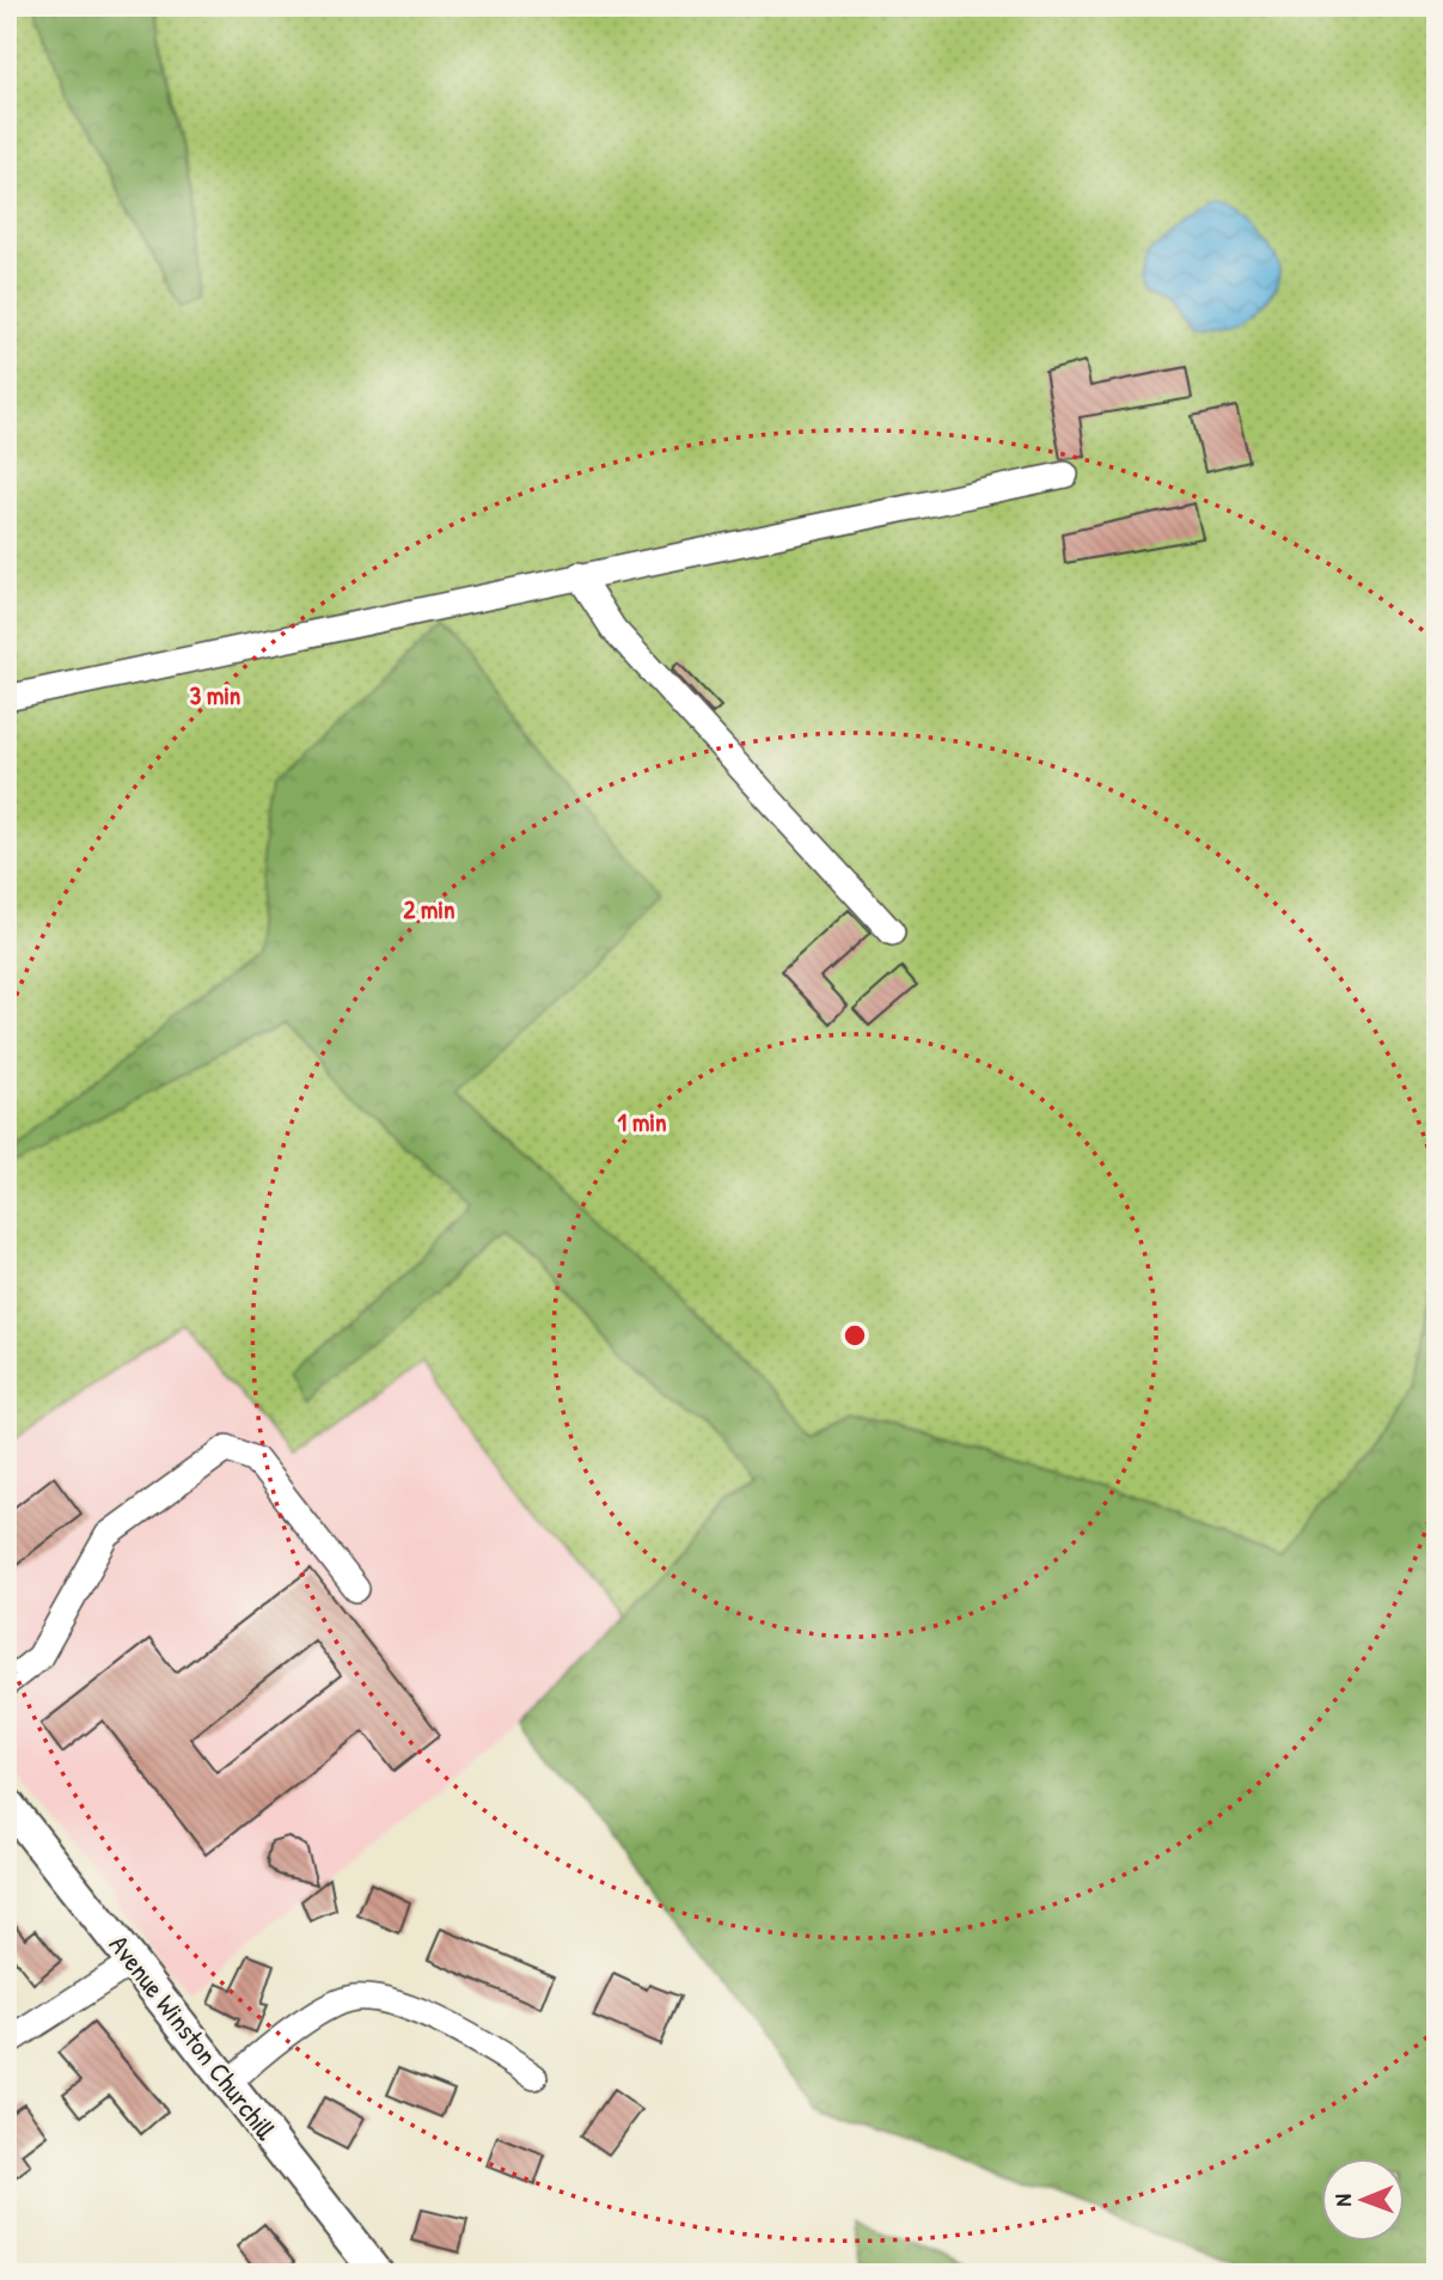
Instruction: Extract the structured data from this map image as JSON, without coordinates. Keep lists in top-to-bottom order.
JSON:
{
  "streets": {
    "main road": ["Avenue Winston Churchill"]
  },
  "north": "left",
  "rings": ["3 min", "2 min", "1 min"]
}
